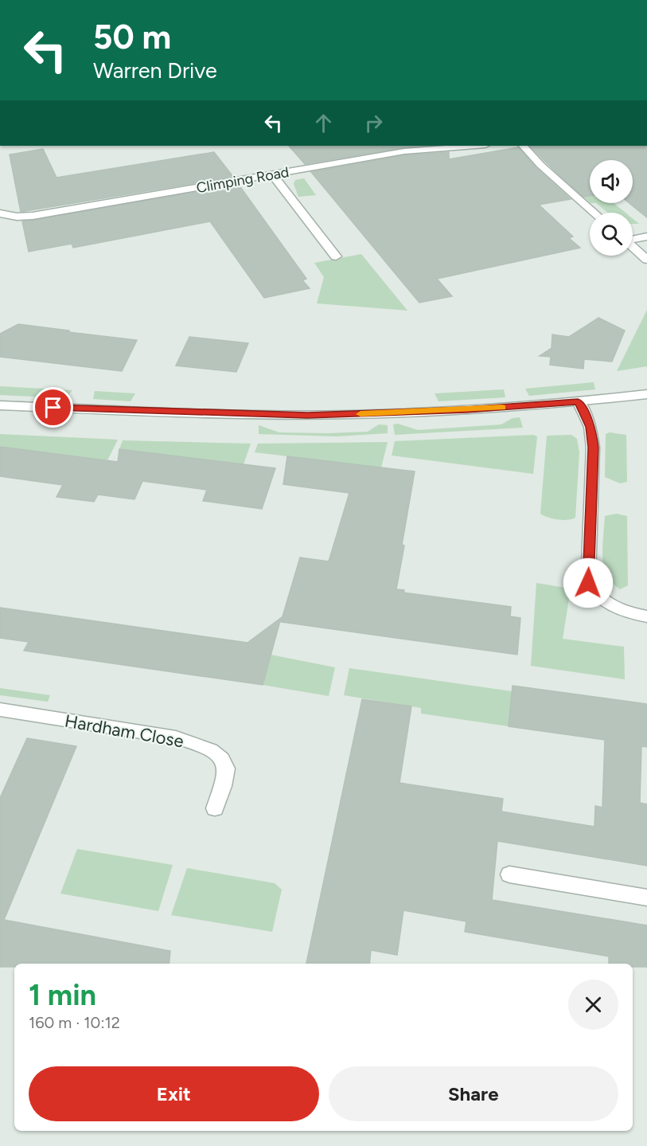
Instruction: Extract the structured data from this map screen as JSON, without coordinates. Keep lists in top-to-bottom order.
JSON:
{
  "streets": {
    "street": ["Climping Road", "Hardham Close"]
  },
  "page": {
    "turn": ["50 m", "Warren Drive"],
    "heading": ["1 min", "160 m · 10:12"],
    "buttons": ["Exit", "Share"]
  }
}
